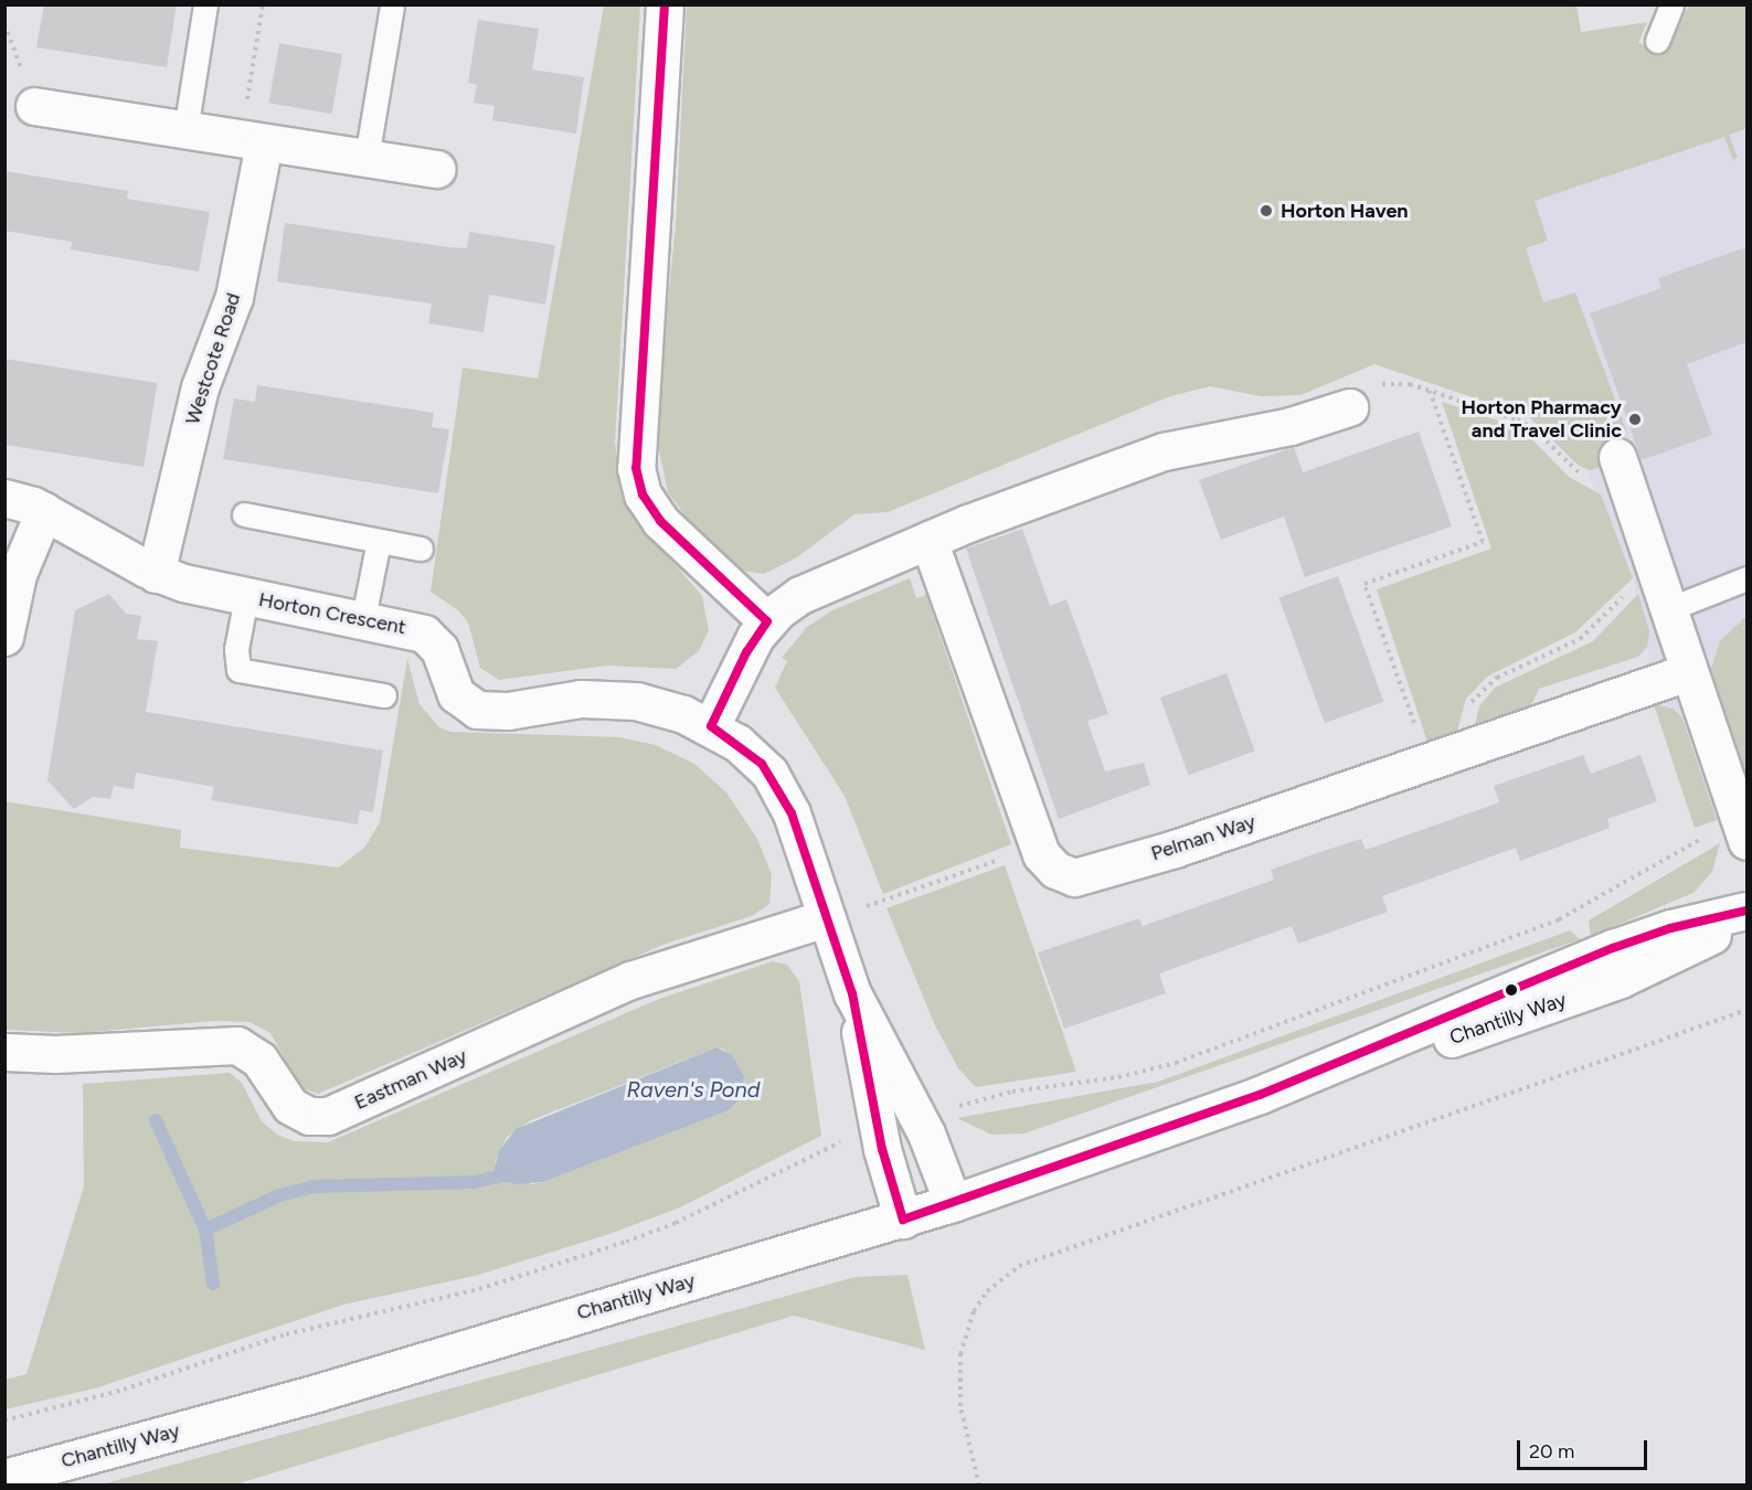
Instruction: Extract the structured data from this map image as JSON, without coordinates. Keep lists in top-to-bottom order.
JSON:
{
  "streets": {
    "street": [
      "Westcote Road",
      "Horton Crescent",
      "Pelman Way",
      "Chantilly Way",
      "Eastman Way"
    ]
  },
  "crossings": [
    ["Westcote Road", "Horton Crescent"]
  ],
  "water": ["Raven's Pond"],
  "places": ["Horton Haven", "Horton Pharmacy and Travel Clinic"],
  "scale_bar": "20 m"
}
